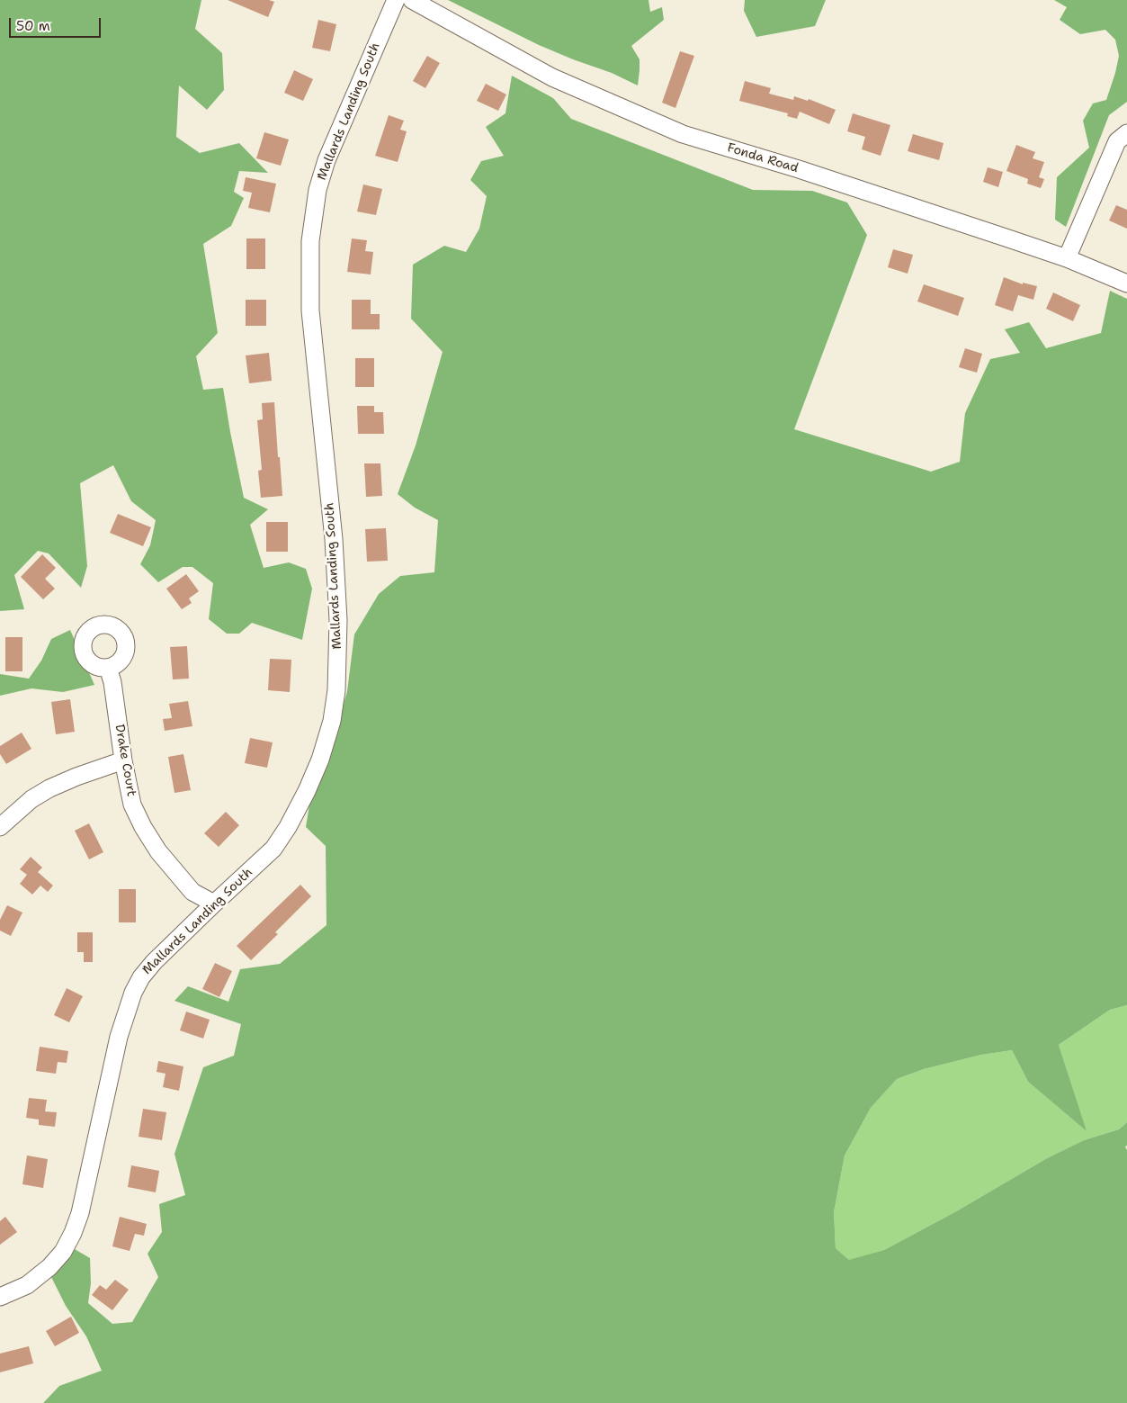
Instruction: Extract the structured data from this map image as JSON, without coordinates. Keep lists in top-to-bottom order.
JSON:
{
  "streets": {
    "street": ["Mallards Landing South", "Fonda Road", "Drake Court"]
  },
  "crossings": [
    ["Mallards Landing South", "Drake Court"]
  ],
  "scale_bar": "50 m"
}
